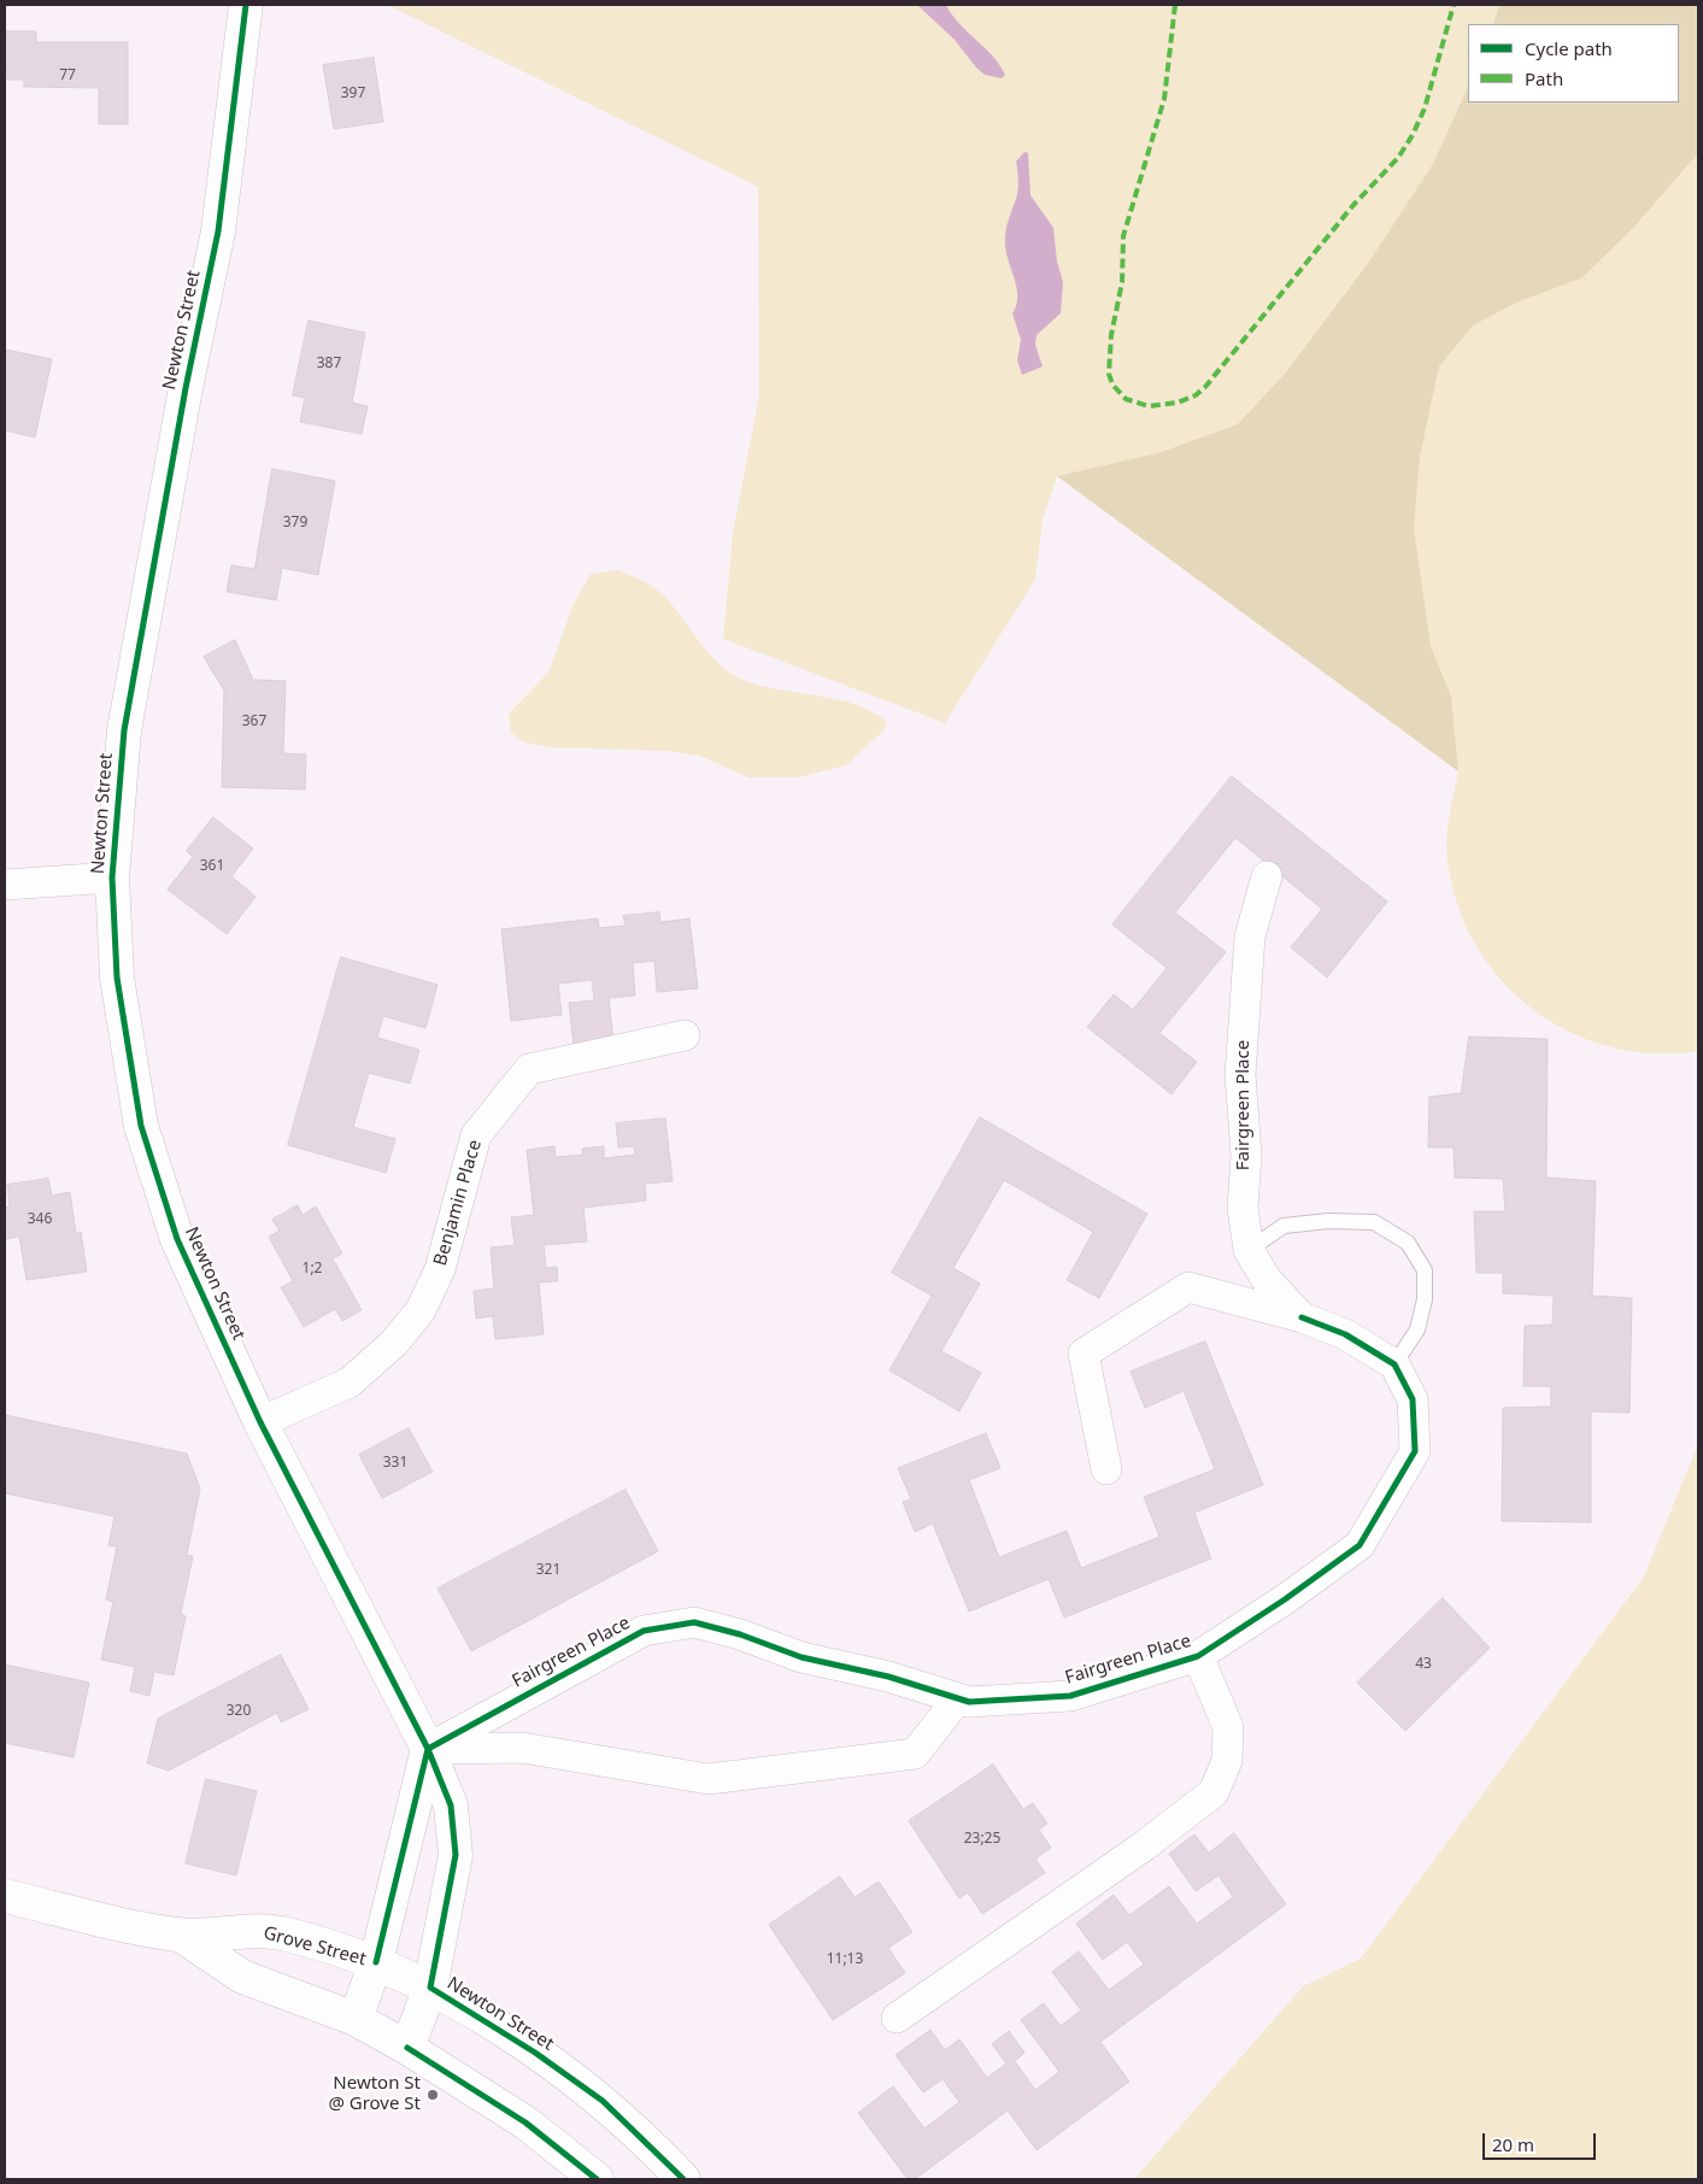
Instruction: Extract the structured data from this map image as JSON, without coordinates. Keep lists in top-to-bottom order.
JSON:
{
  "streets": {
    "main road": ["Newton Street", "Grove Street"],
    "street": ["Fairgreen Place", "Benjamin Place"]
  },
  "crossings": [
    ["Newton Street", "Fairgreen Place"],
    ["Newton Street", "Benjamin Place"],
    ["Newton Street", "Grove Street"]
  ],
  "places": ["Newton St @ Grove St"],
  "house_numbers": [
    "77",
    "397",
    "387",
    "379",
    "367",
    "361",
    "346",
    "1;2",
    "331",
    "321",
    "43",
    "320",
    "23;25",
    "11;13"
  ],
  "legend": ["Cycle path", "Path"],
  "scale_bar": "20 m"
}
